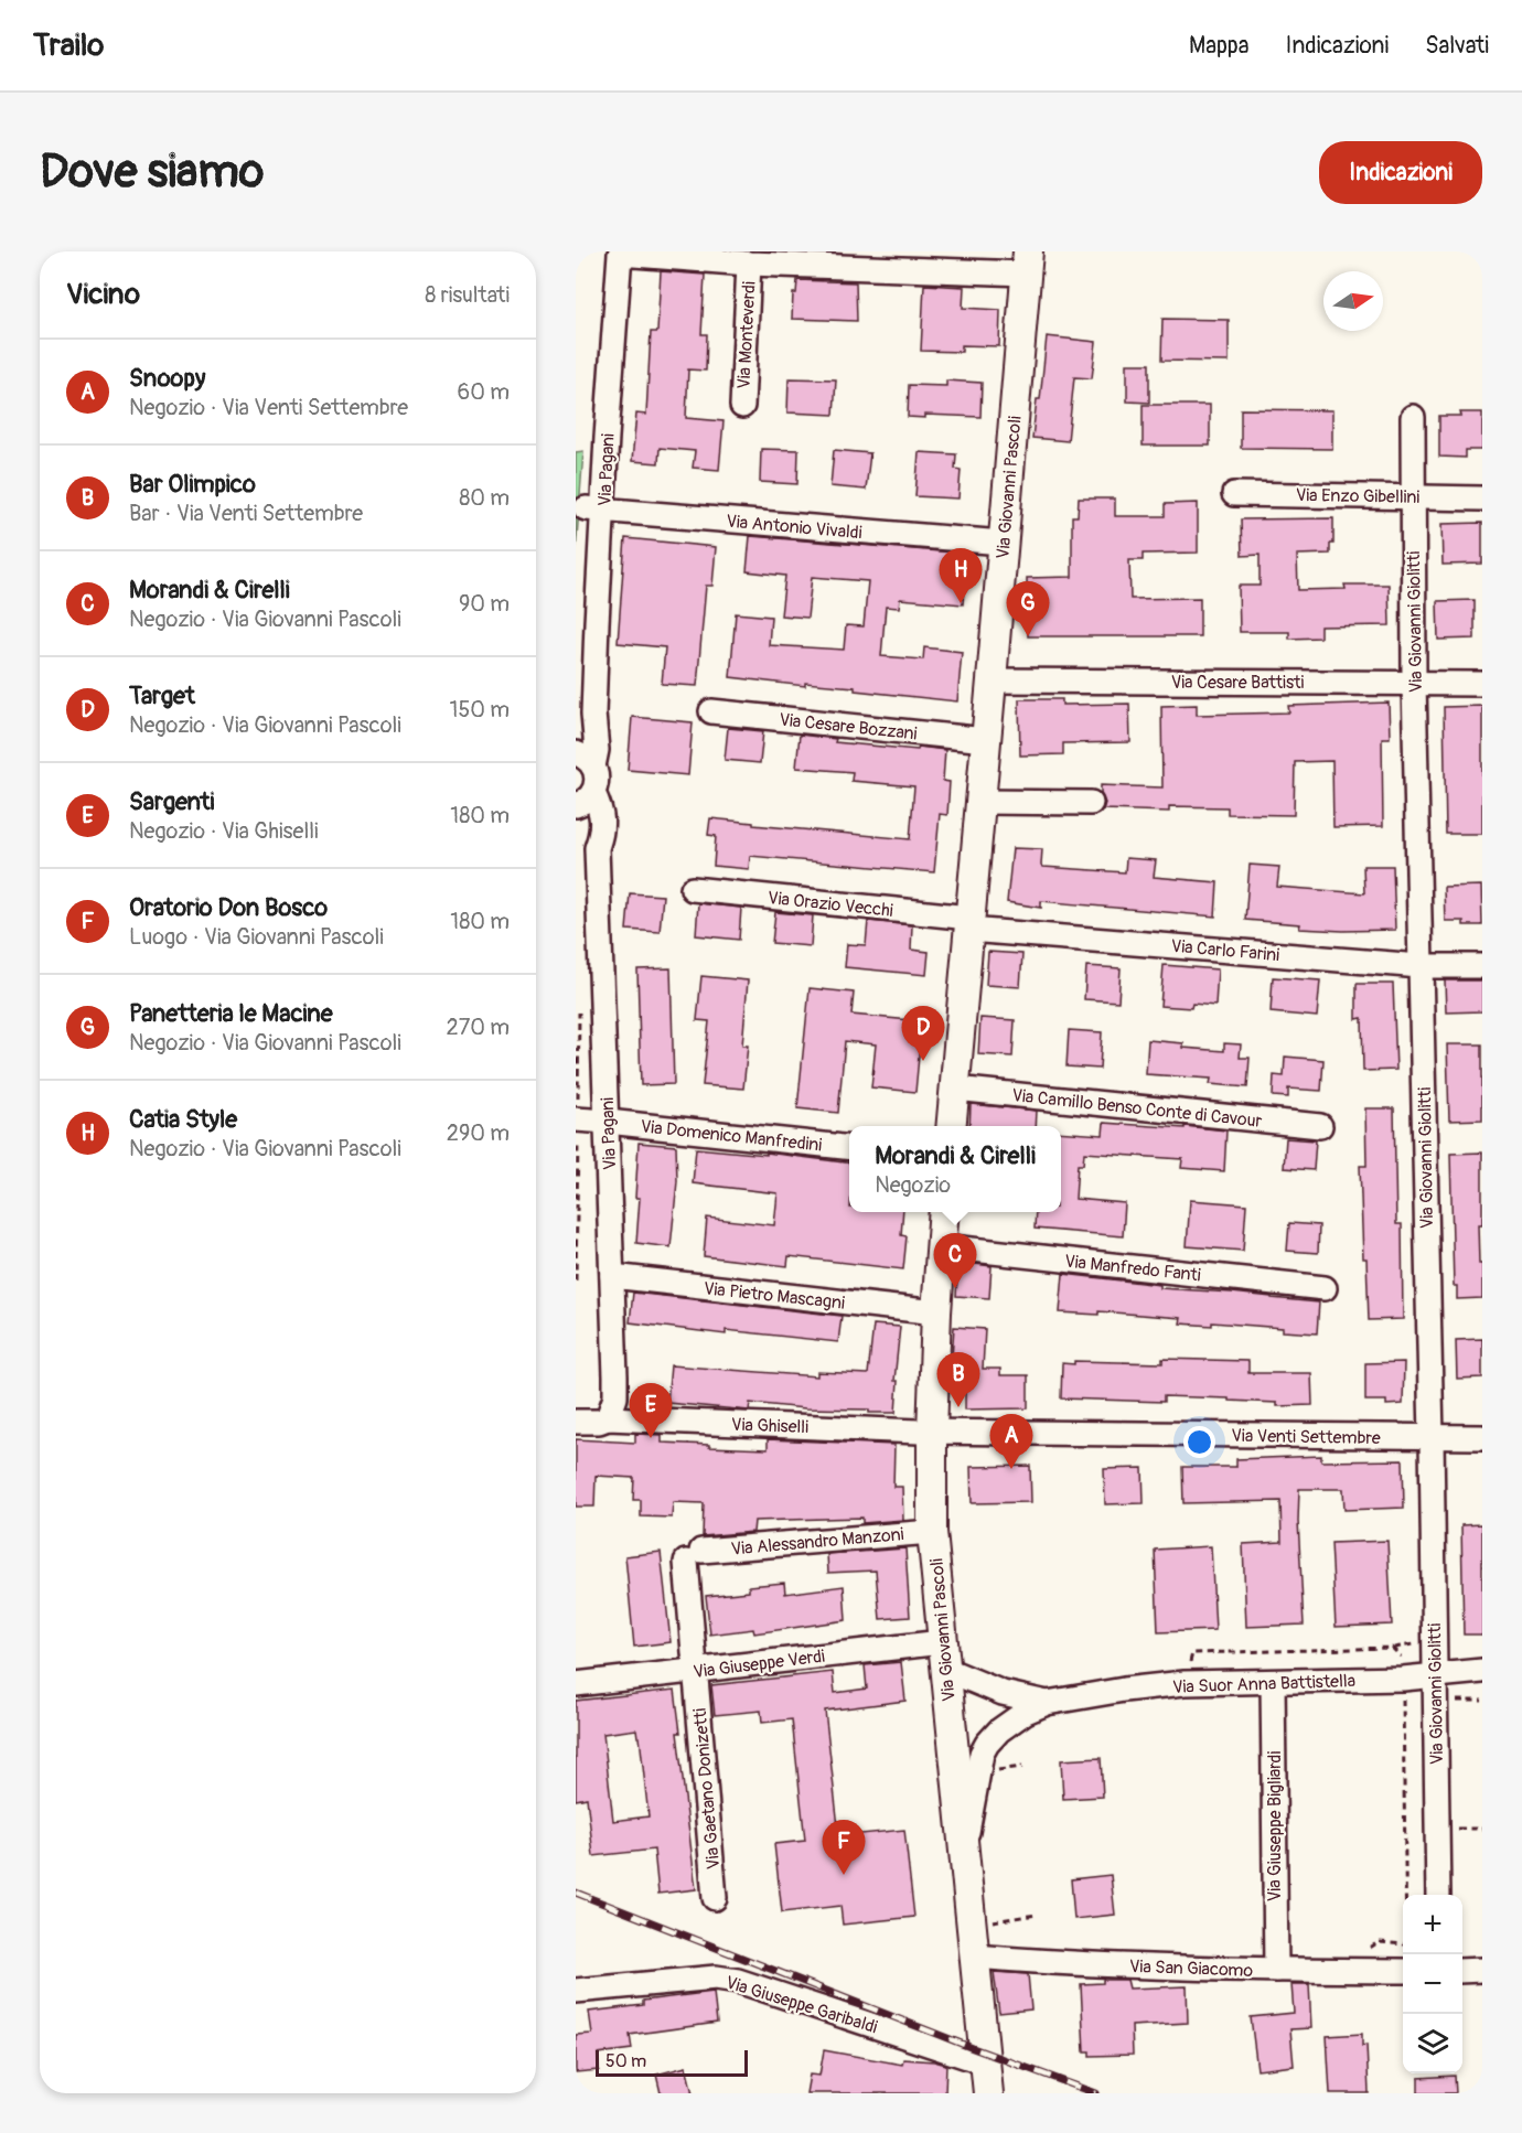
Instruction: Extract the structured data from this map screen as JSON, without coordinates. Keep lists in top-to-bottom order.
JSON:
{
  "streets": {
    "street": [
      "Via Monteverdi",
      "Via Pagani",
      "Via Giovanni Pascoli",
      "Via Enzo Gibellini",
      "Via Antonio Vivaldi",
      "Via Giovanni Giolitti",
      "Via Cesare Battisti",
      "Via Cesare Bozzani",
      "Via Orazio Vecchi",
      "Via Carlo Farini",
      "Via Camillo Benso Conte di Cavour",
      "Via Domenico Manfredini",
      "Via Manfredo Fanti",
      "Via Pietro Mascagni",
      "Via Ghiselli",
      "Via Venti Settembre",
      "Via Alessandro Manzoni",
      "Via Giuseppe Verdi",
      "Via Suor Anna Battistella",
      "Via Gaetano Donizetti",
      "Via Giuseppe Bigliardi",
      "Via San Giacomo",
      "Via Giuseppe Garibaldi"
    ]
  },
  "crossings": [
    ["Via Monteverdi", "Via Pagani"],
    ["Via Monteverdi", "Via Giovanni Pascoli"],
    ["Via Pagani", "Via Antonio Vivaldi"],
    ["Via Pagani", "Via Domenico Manfredini"],
    ["Via Pagani", "Via Pietro Mascagni"],
    ["Via Pagani", "Via Ghiselli"],
    ["Via Giovanni Pascoli", "Via Antonio Vivaldi"],
    ["Via Giovanni Pascoli", "Via Cesare Battisti"],
    ["Via Giovanni Pascoli", "Via Cesare Bozzani"],
    ["Via Giovanni Pascoli", "Via Orazio Vecchi"],
    ["Via Giovanni Pascoli", "Via Carlo Farini"],
    ["Via Giovanni Pascoli", "Via Camillo Benso Conte di Cavour"],
    ["Via Giovanni Pascoli", "Via Manfredo Fanti"],
    ["Via Giovanni Pascoli", "Via Pietro Mascagni"],
    ["Via Giovanni Pascoli", "Via Ghiselli"],
    ["Via Giovanni Pascoli", "Via Venti Settembre"],
    ["Via Giovanni Pascoli", "Via Alessandro Manzoni"],
    ["Via Giovanni Pascoli", "Via Giuseppe Verdi"],
    ["Via Giovanni Pascoli", "Via San Giacomo"],
    ["Via Giovanni Pascoli", "Via Giuseppe Garibaldi"],
    ["Via Enzo Gibellini", "Via Giovanni Giolitti"],
    ["Via Giovanni Giolitti", "Via Cesare Battisti"],
    ["Via Giovanni Giolitti", "Via Carlo Farini"],
    ["Via Giovanni Giolitti", "Via Venti Settembre"],
    ["Via Giovanni Giolitti", "Via Suor Anna Battistella"],
    ["Via Orazio Vecchi", "Via Carlo Farini"],
    ["Via Ghiselli", "Via Venti Settembre"],
    ["Via Alessandro Manzoni", "Via Gaetano Donizetti"],
    ["Via Giuseppe Verdi", "Via Gaetano Donizetti"],
    ["Via Suor Anna Battistella", "Via Giuseppe Bigliardi"],
    ["Via Giuseppe Bigliardi", "Via San Giacomo"]
  ],
  "scale_bar": "50 m",
  "north": "right",
  "page": {
    "header": "Trailo",
    "nav": ["Mappa", "Indicazioni", "Salvati"],
    "buttons": "Indicazioni",
    "title": "Dove siamo",
    "heading": ["Vicino", "8 risultati"],
    "list": [
      {
        "mark": "A",
        "name": "Snoopy",
        "note": "Negozio · Via Venti Settembre",
        "value": "60 m"
      },
      {
        "mark": "B",
        "name": "Bar Olimpico",
        "note": "Bar · Via Venti Settembre",
        "value": "80 m"
      },
      {
        "mark": "C",
        "name": "Morandi & Cirelli",
        "note": "Negozio · Via Giovanni Pascoli",
        "value": "90 m"
      },
      {
        "mark": "D",
        "name": "Target",
        "note": "Negozio · Via Giovanni Pascoli",
        "value": "150 m"
      },
      {
        "mark": "E",
        "name": "Sargenti",
        "note": "Negozio · Via Ghiselli",
        "value": "180 m"
      },
      {
        "mark": "F",
        "name": "Oratorio Don Bosco",
        "note": "Luogo · Via Giovanni Pascoli",
        "value": "180 m"
      },
      {
        "mark": "G",
        "name": "Panetteria le Macine",
        "note": "Negozio · Via Giovanni Pascoli",
        "value": "270 m"
      },
      {
        "mark": "H",
        "name": "Catia Style",
        "note": "Negozio · Via Giovanni Pascoli",
        "value": "290 m"
      }
    ],
    "pins": [
      "H",
      "G",
      "D",
      "C",
      "B",
      "E",
      "A",
      "F"
    ],
    "popup": ["Morandi & Cirelli", "Negozio"],
    "map_buttons": ["+", "−"],
    "scale": "50 m"
  }
}
